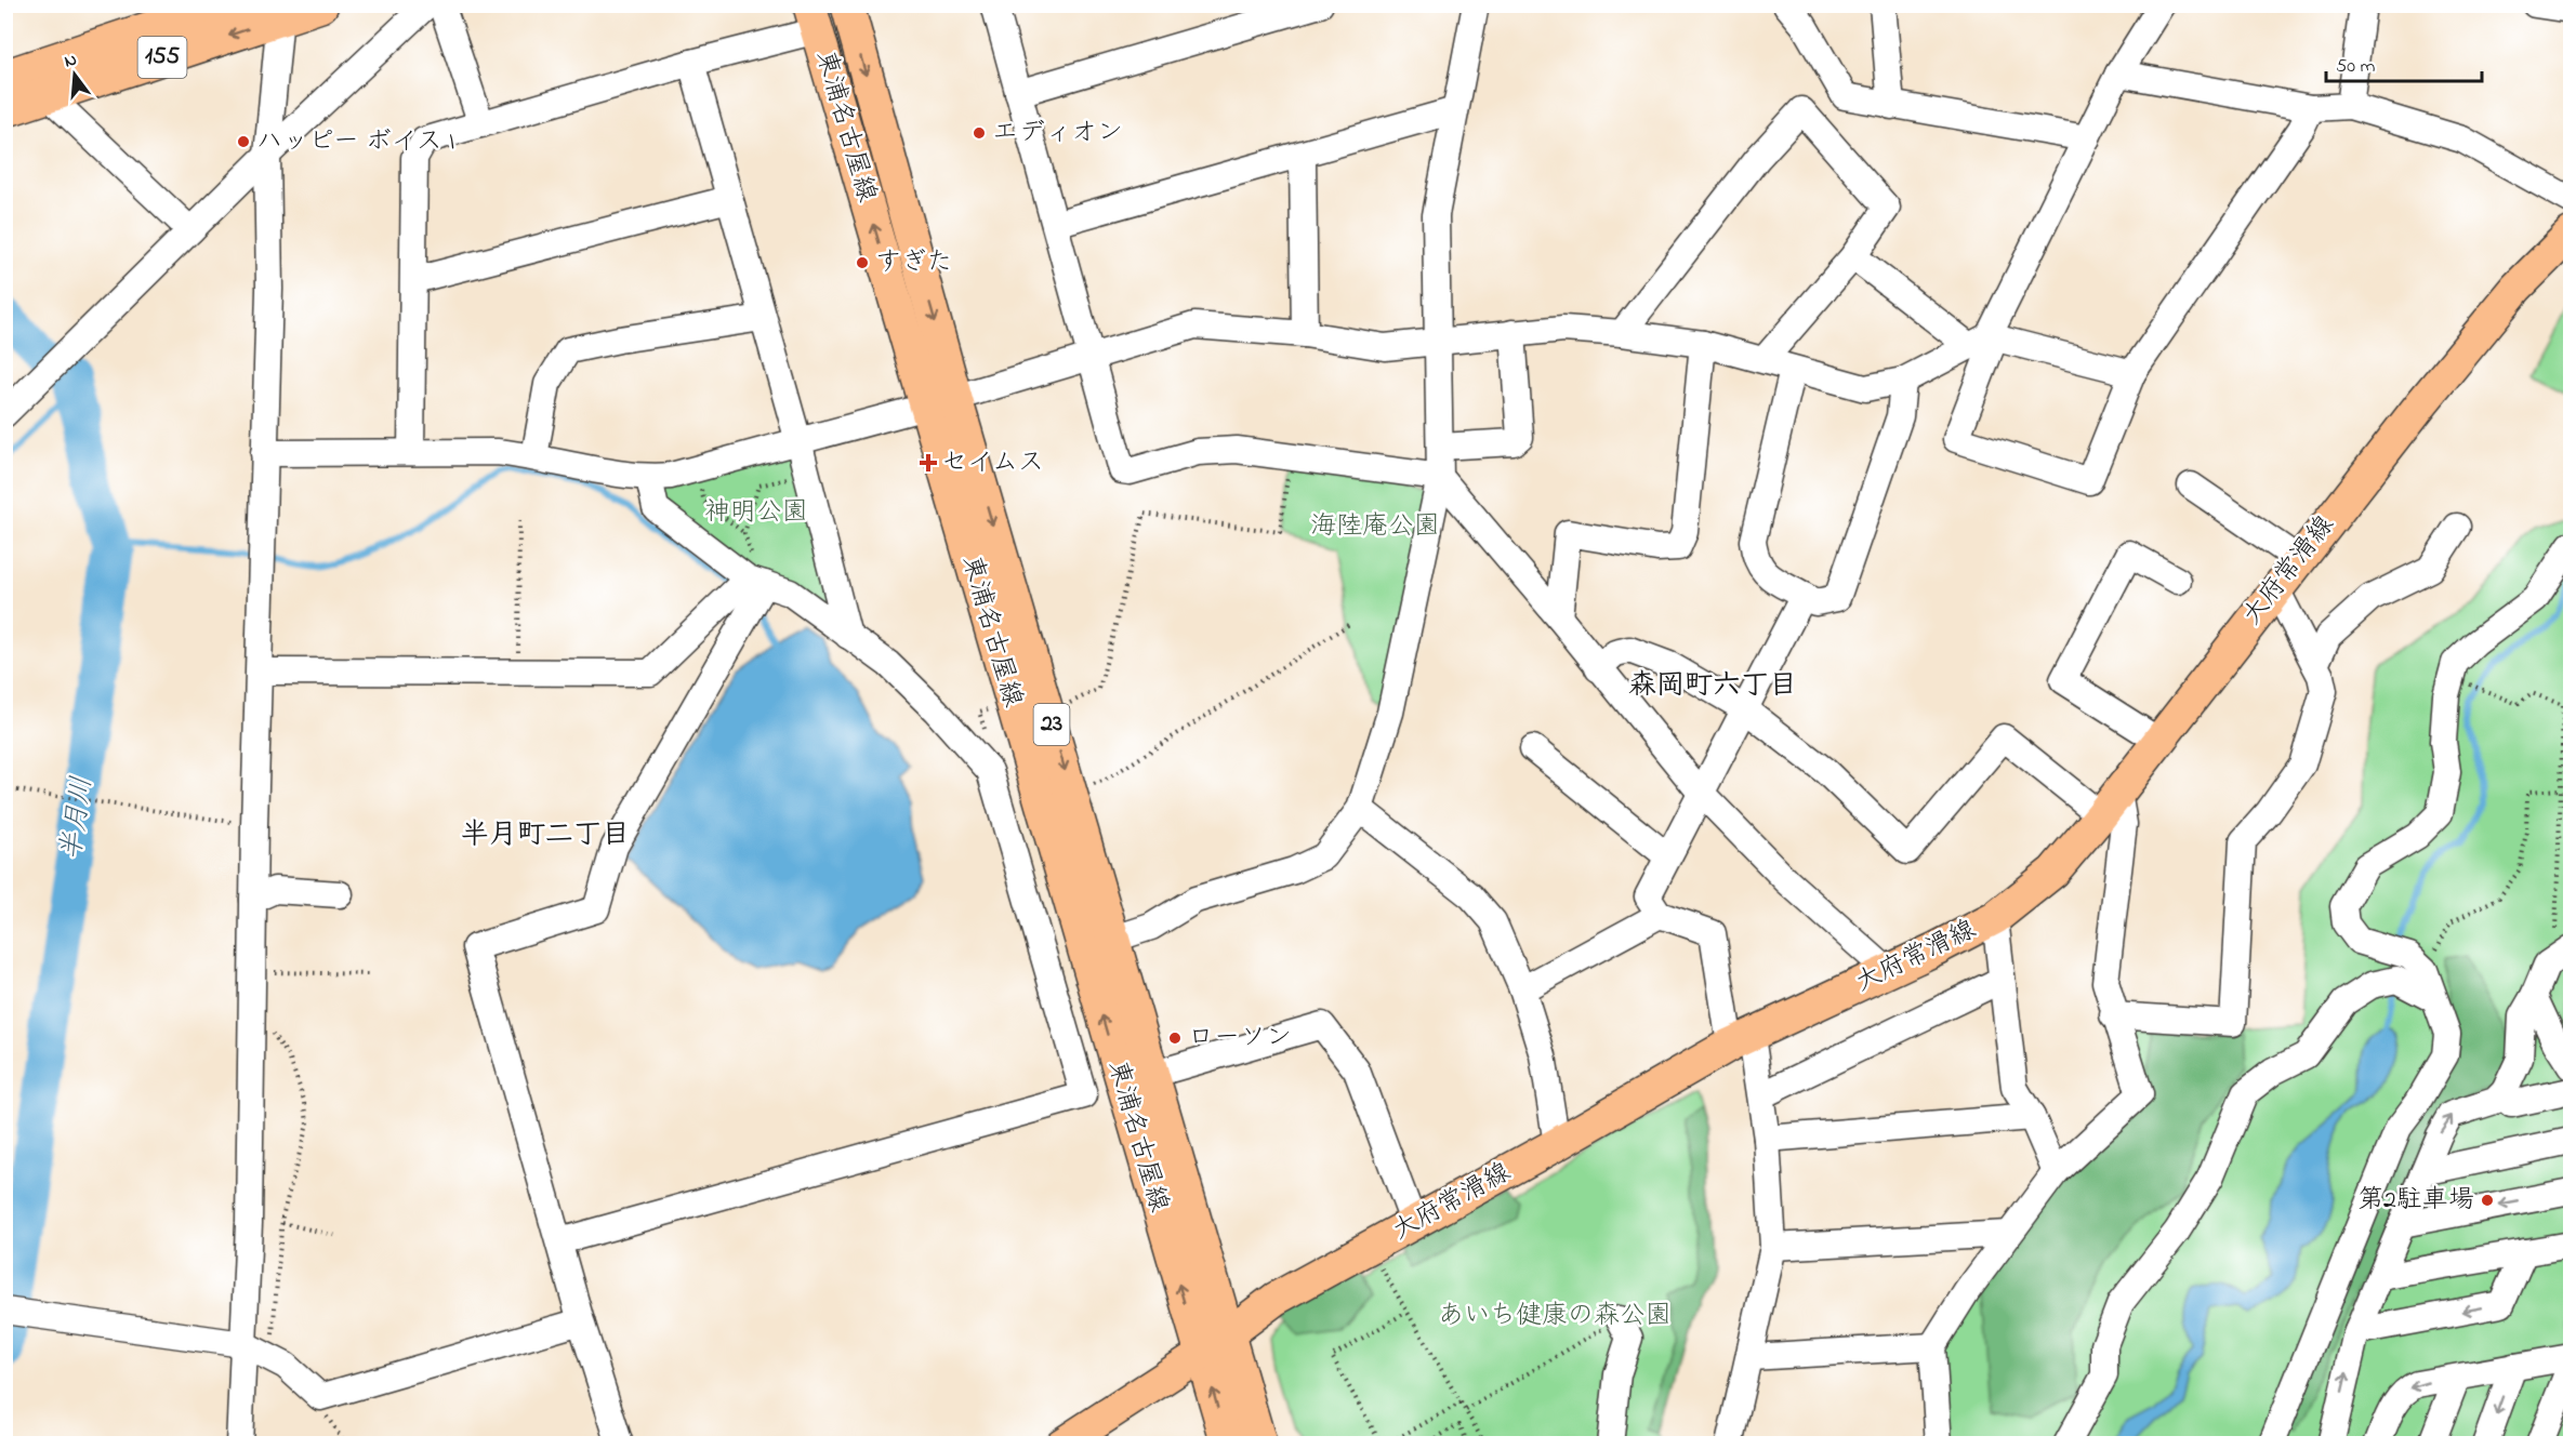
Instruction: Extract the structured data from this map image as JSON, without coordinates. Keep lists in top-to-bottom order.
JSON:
{
  "streets": {
    "highway": ["155"],
    "main road": ["東浦名古屋線", "大府常滑線", "23"]
  },
  "crossings": [
    ["東浦名古屋線", "大府常滑線"]
  ],
  "districts": ["森岡町六丁目", "半月町二丁目"],
  "water": ["半月川"],
  "parks": ["神明公園", "海陸庵公園", "あいち健康の森公園"],
  "places": {
    "other": [
      "エディオン",
      "ハッピー ボイス I",
      "すぎた",
      "ローソン",
      "第2駐車場"
    ],
    "health": ["セイムス"]
  },
  "scale_bar": "50 m",
  "north": "top"
}
